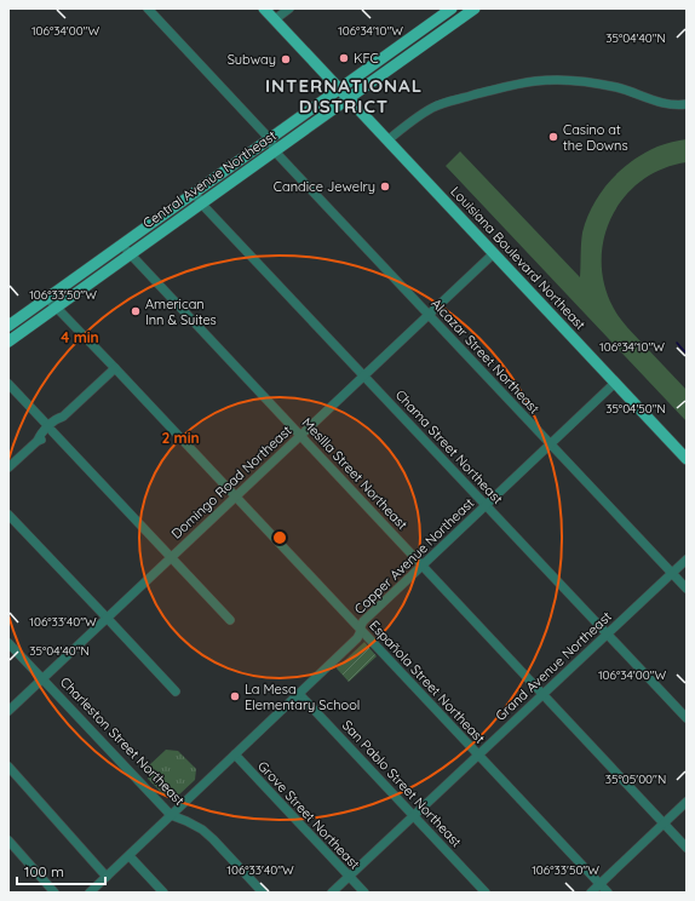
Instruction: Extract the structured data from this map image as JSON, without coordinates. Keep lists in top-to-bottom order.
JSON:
{
  "streets": {
    "main road": ["Central Avenue Northeast", "Louisiana Boulevard Northeast"],
    "street": [
      "Alcazar Street Northeast",
      "Chama Street Northeast",
      "Mesilla Street Northeast",
      "Domingo Road Northeast",
      "Copper Avenue Northeast",
      "Grand Avenue Northeast",
      "Española Street Northeast",
      "Charleston Street Northeast",
      "San Pablo Street Northeast",
      "Grove Street Northeast"
    ]
  },
  "crossings": [
    ["Central Avenue Northeast", "Louisiana Boulevard Northeast"],
    ["Central Avenue Northeast", "Alcazar Street Northeast"],
    ["Central Avenue Northeast", "Chama Street Northeast"],
    ["Central Avenue Northeast", "Mesilla Street Northeast"],
    ["Central Avenue Northeast", "Española Street Northeast"],
    ["Louisiana Boulevard Northeast", "Domingo Road Northeast"],
    ["Louisiana Boulevard Northeast", "Copper Avenue Northeast"],
    ["Alcazar Street Northeast", "Domingo Road Northeast"],
    ["Alcazar Street Northeast", "Copper Avenue Northeast"],
    ["Alcazar Street Northeast", "Grand Avenue Northeast"],
    ["Chama Street Northeast", "Domingo Road Northeast"],
    ["Chama Street Northeast", "Copper Avenue Northeast"],
    ["Chama Street Northeast", "Grand Avenue Northeast"],
    ["Mesilla Street Northeast", "Domingo Road Northeast"],
    ["Mesilla Street Northeast", "Copper Avenue Northeast"],
    ["Mesilla Street Northeast", "Grand Avenue Northeast"],
    ["Domingo Road Northeast", "Española Street Northeast"],
    ["Domingo Road Northeast", "Charleston Street Northeast"],
    ["Copper Avenue Northeast", "Española Street Northeast"],
    ["Copper Avenue Northeast", "Charleston Street Northeast"],
    ["Copper Avenue Northeast", "San Pablo Street Northeast"],
    ["Copper Avenue Northeast", "Grove Street Northeast"],
    ["Grand Avenue Northeast", "Española Street Northeast"],
    ["Grand Avenue Northeast", "San Pablo Street Northeast"],
    ["Grand Avenue Northeast", "Grove Street Northeast"]
  ],
  "districts": ["INTERNATIONAL DISTRICT"],
  "places": [
    "KFC",
    "Subway",
    "Casino at the Downs",
    "Candice Jewelry",
    "American Inn & Suites",
    "La Mesa Elementary School"
  ],
  "scale_bar": "100 m",
  "coordinates": [
    "106°34'00\"W",
    "106°34'10\"W",
    "35°04'40\"N",
    "106°33'50\"W",
    "35°04'50\"N",
    "106°33'40\"W",
    "35°05'00\"N"
  ],
  "rings": ["4 min", "2 min"]
}
